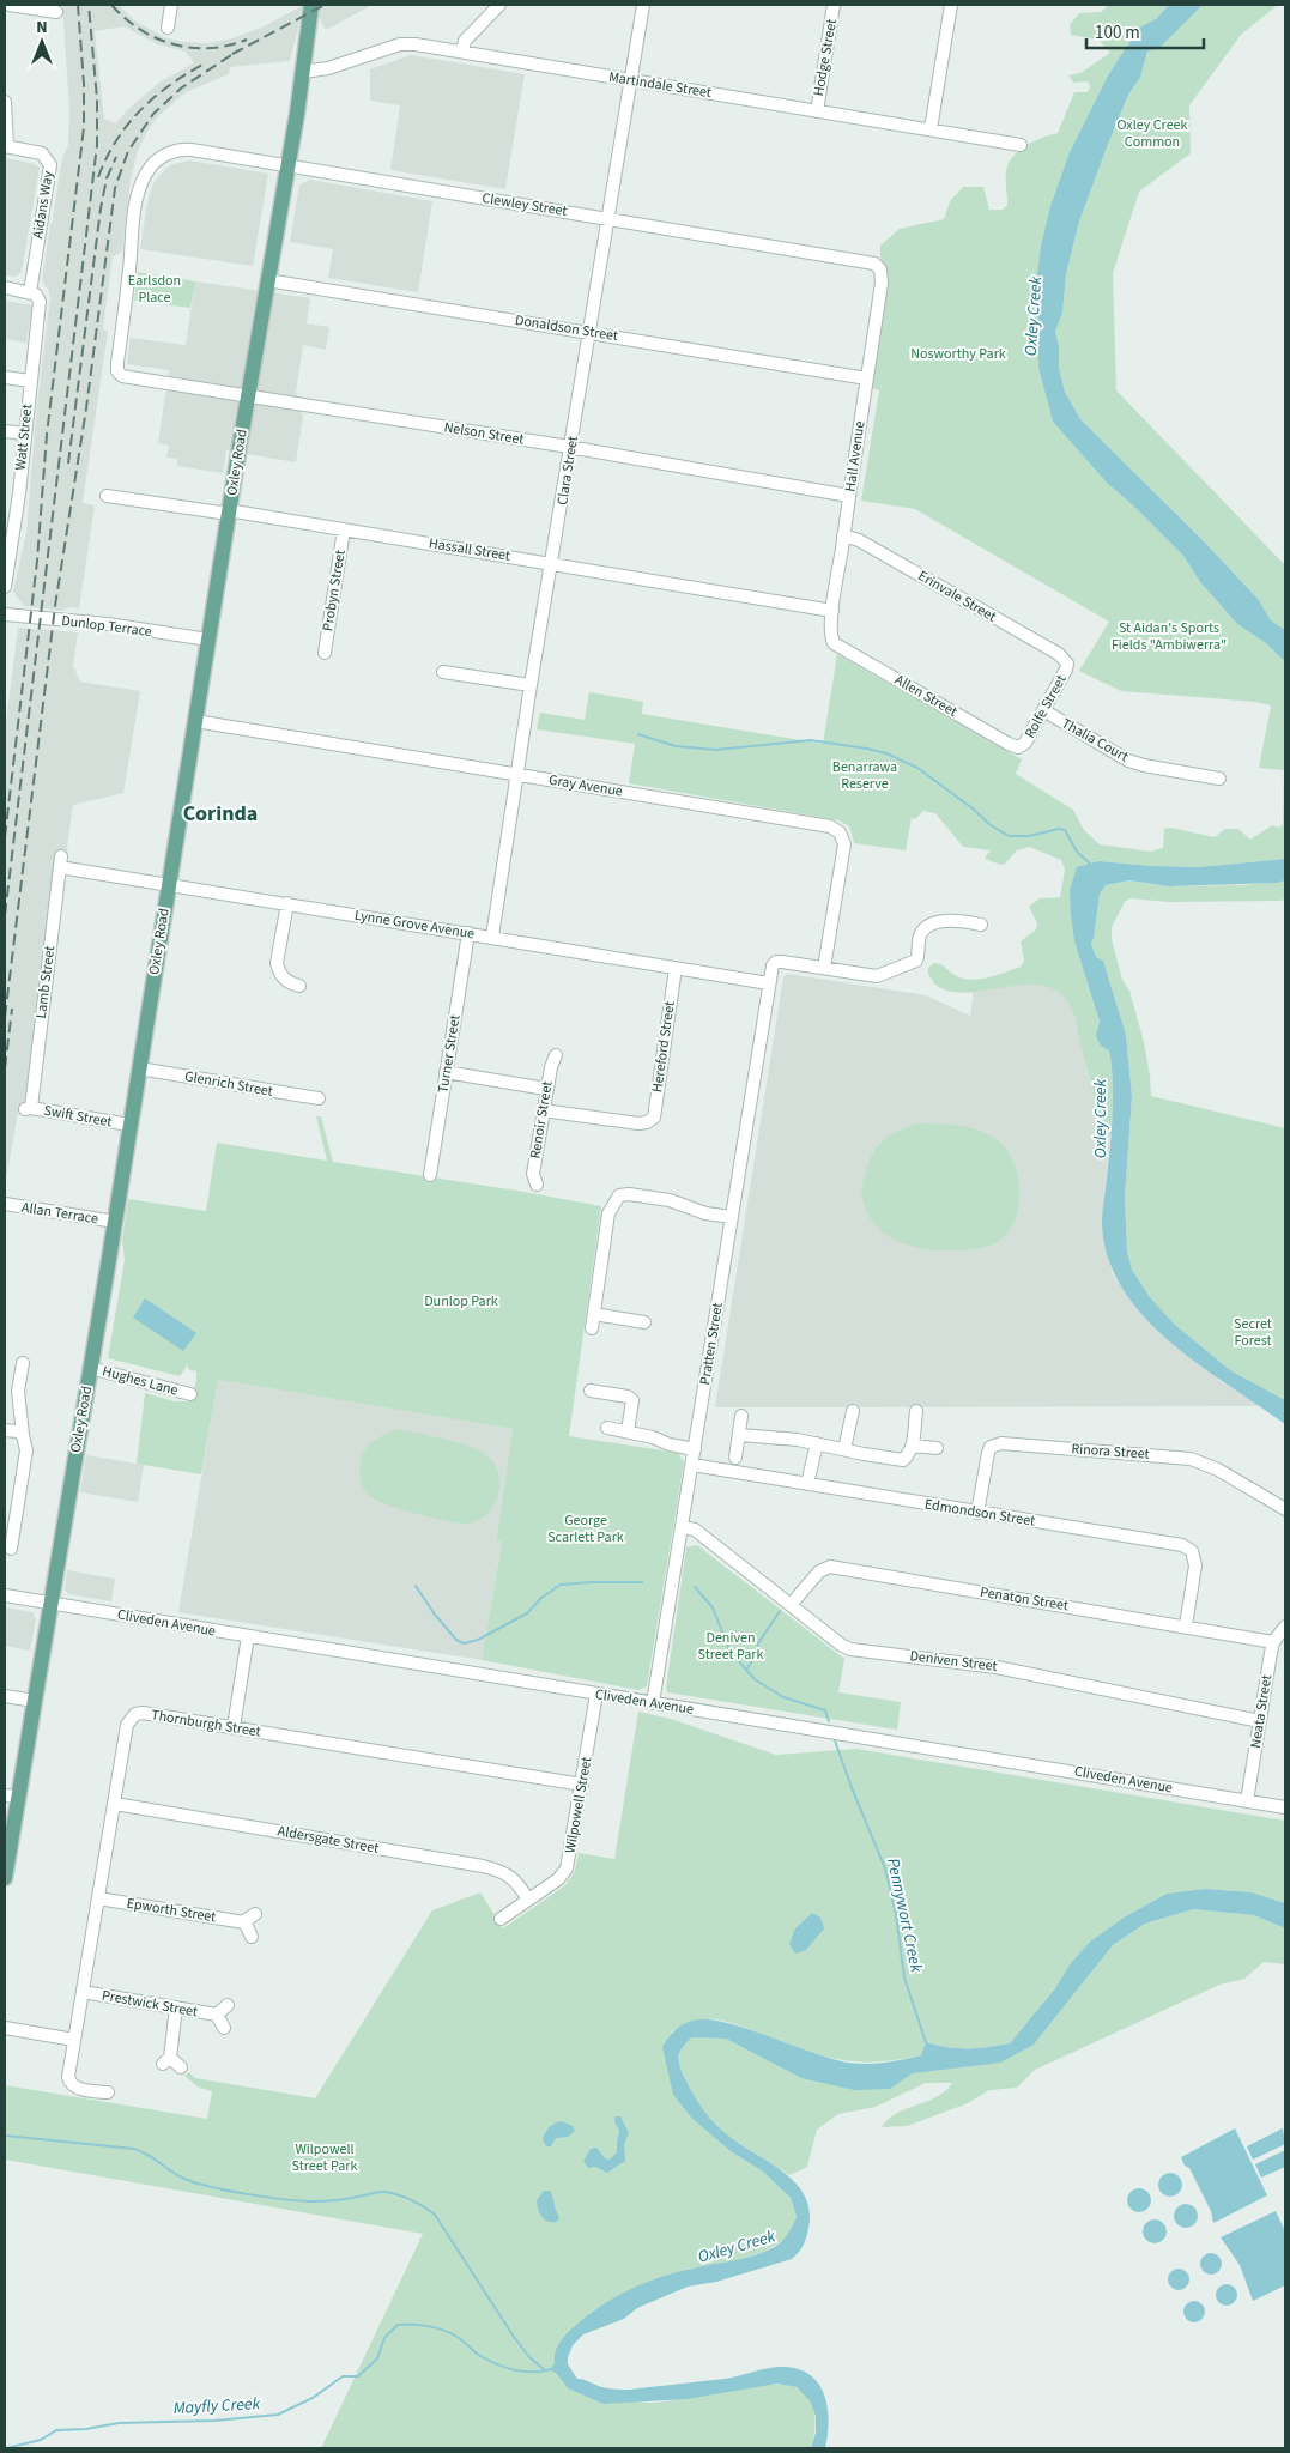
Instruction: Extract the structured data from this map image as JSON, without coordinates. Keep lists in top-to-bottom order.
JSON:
{
  "streets": {
    "main road": ["Oxley Road"],
    "street": [
      "Hodge Street",
      "Martindale Street",
      "Aidans Way",
      "Clewley Street",
      "Donaldson Street",
      "Nelson Street",
      "Watt Street",
      "Hall Avenue",
      "Clara Street",
      "Hassall Street",
      "Probyn Street",
      "Erinvale Street",
      "Dunlop Terrace",
      "Allen Street",
      "Rolfe Street",
      "Thalia Court",
      "Gray Avenue",
      "Lynne Grove Avenue",
      "Lamb Street",
      "Hereford Street",
      "Turner Street",
      "Glenrich Street",
      "Swift Street",
      "Renoir Street",
      "Allan Terrace",
      "Pratten Street",
      "Hughes Lane",
      "Rinora Street",
      "Edmondson Street",
      "Penaton Street",
      "Cliveden Avenue",
      "Deniven Street",
      "Neata Street",
      "Thornburgh Street",
      "Wilpowell Street",
      "Aldersgate Street",
      "Epworth Street",
      "Prestwick Street"
    ]
  },
  "crossings": [
    ["Hodge Street", "Martindale Street"],
    ["Martindale Street", "Oxley Road"],
    ["Martindale Street", "Clara Street"],
    ["Aidans Way", "Watt Street"],
    ["Clewley Street", "Nelson Street"],
    ["Clewley Street", "Hall Avenue"],
    ["Clewley Street", "Oxley Road"],
    ["Clewley Street", "Clara Street"],
    ["Donaldson Street", "Hall Avenue"],
    ["Donaldson Street", "Oxley Road"],
    ["Donaldson Street", "Clara Street"],
    ["Nelson Street", "Hall Avenue"],
    ["Nelson Street", "Oxley Road"],
    ["Nelson Street", "Clara Street"],
    ["Hall Avenue", "Hassall Street"],
    ["Hall Avenue", "Erinvale Street"],
    ["Hall Avenue", "Allen Street"],
    ["Oxley Road", "Hassall Street"],
    ["Oxley Road", "Dunlop Terrace"],
    ["Oxley Road", "Gray Avenue"],
    ["Oxley Road", "Lynne Grove Avenue"],
    ["Oxley Road", "Glenrich Street"],
    ["Oxley Road", "Swift Street"],
    ["Oxley Road", "Allan Terrace"],
    ["Oxley Road", "Hughes Lane"],
    ["Oxley Road", "Cliveden Avenue"],
    ["Clara Street", "Hassall Street"],
    ["Clara Street", "Gray Avenue"],
    ["Clara Street", "Lynne Grove Avenue"],
    ["Hassall Street", "Probyn Street"],
    ["Erinvale Street", "Rolfe Street"],
    ["Allen Street", "Rolfe Street"],
    ["Rolfe Street", "Thalia Court"],
    ["Gray Avenue", "Pratten Street"],
    ["Lynne Grove Avenue", "Lamb Street"],
    ["Lynne Grove Avenue", "Hereford Street"],
    ["Lynne Grove Avenue", "Turner Street"],
    ["Lynne Grove Avenue", "Pratten Street"],
    ["Lamb Street", "Swift Street"],
    ["Hereford Street", "Renoir Street"],
    ["Pratten Street", "Edmondson Street"],
    ["Pratten Street", "Cliveden Avenue"],
    ["Pratten Street", "Deniven Street"],
    ["Rinora Street", "Edmondson Street"],
    ["Edmondson Street", "Penaton Street"],
    ["Penaton Street", "Deniven Street"],
    ["Penaton Street", "Neata Street"],
    ["Cliveden Avenue", "Neata Street"],
    ["Cliveden Avenue", "Wilpowell Street"],
    ["Deniven Street", "Neata Street"],
    ["Thornburgh Street", "Wilpowell Street"],
    ["Thornburgh Street", "Aldersgate Street"],
    ["Thornburgh Street", "Epworth Street"],
    ["Thornburgh Street", "Prestwick Street"],
    ["Wilpowell Street", "Aldersgate Street"]
  ],
  "districts": ["Corinda"],
  "water": ["Oxley Creek", "Pennywort Creek", "Mayfly Creek"],
  "parks": [
    "Oxley Creek Common",
    "Earlsdon Place",
    "Nosworthy Park",
    "St Aidan's Sports Fields \"Ambiwerra\"",
    "Benarrawa Reserve",
    "Dunlop Park",
    "Secret Forest",
    "George Scarlett Park",
    "Deniven Street Park",
    "Wilpowell Street Park"
  ],
  "scale_bar": "100 m",
  "north": "top"
}
